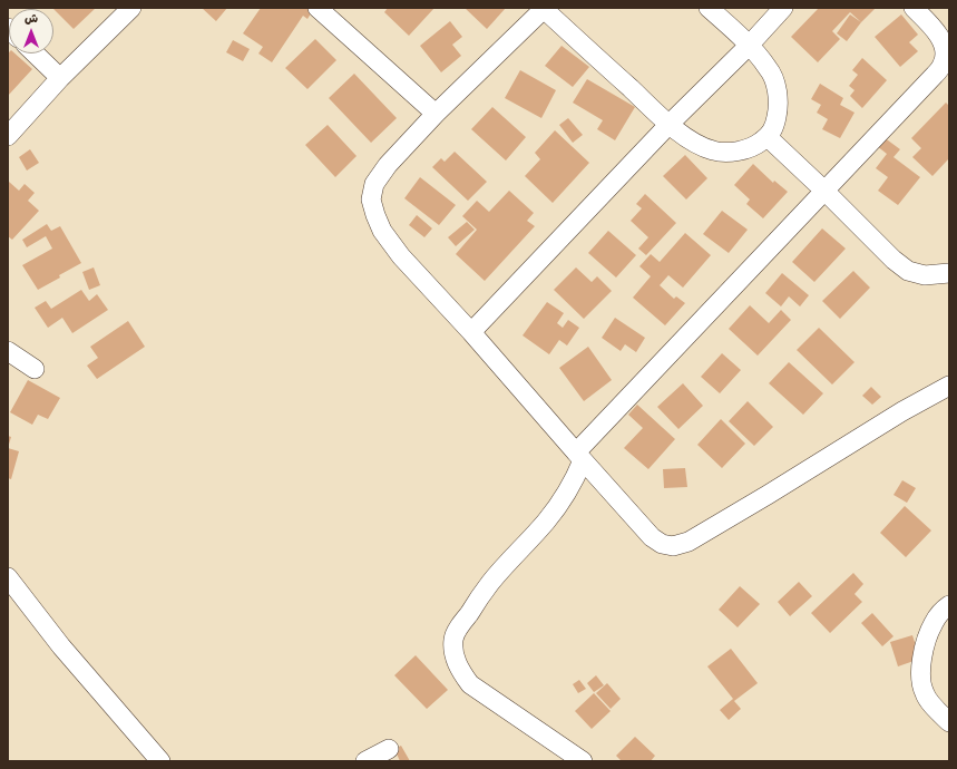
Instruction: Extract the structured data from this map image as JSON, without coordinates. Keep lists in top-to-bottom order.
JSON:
{
  "north": "top"
}
